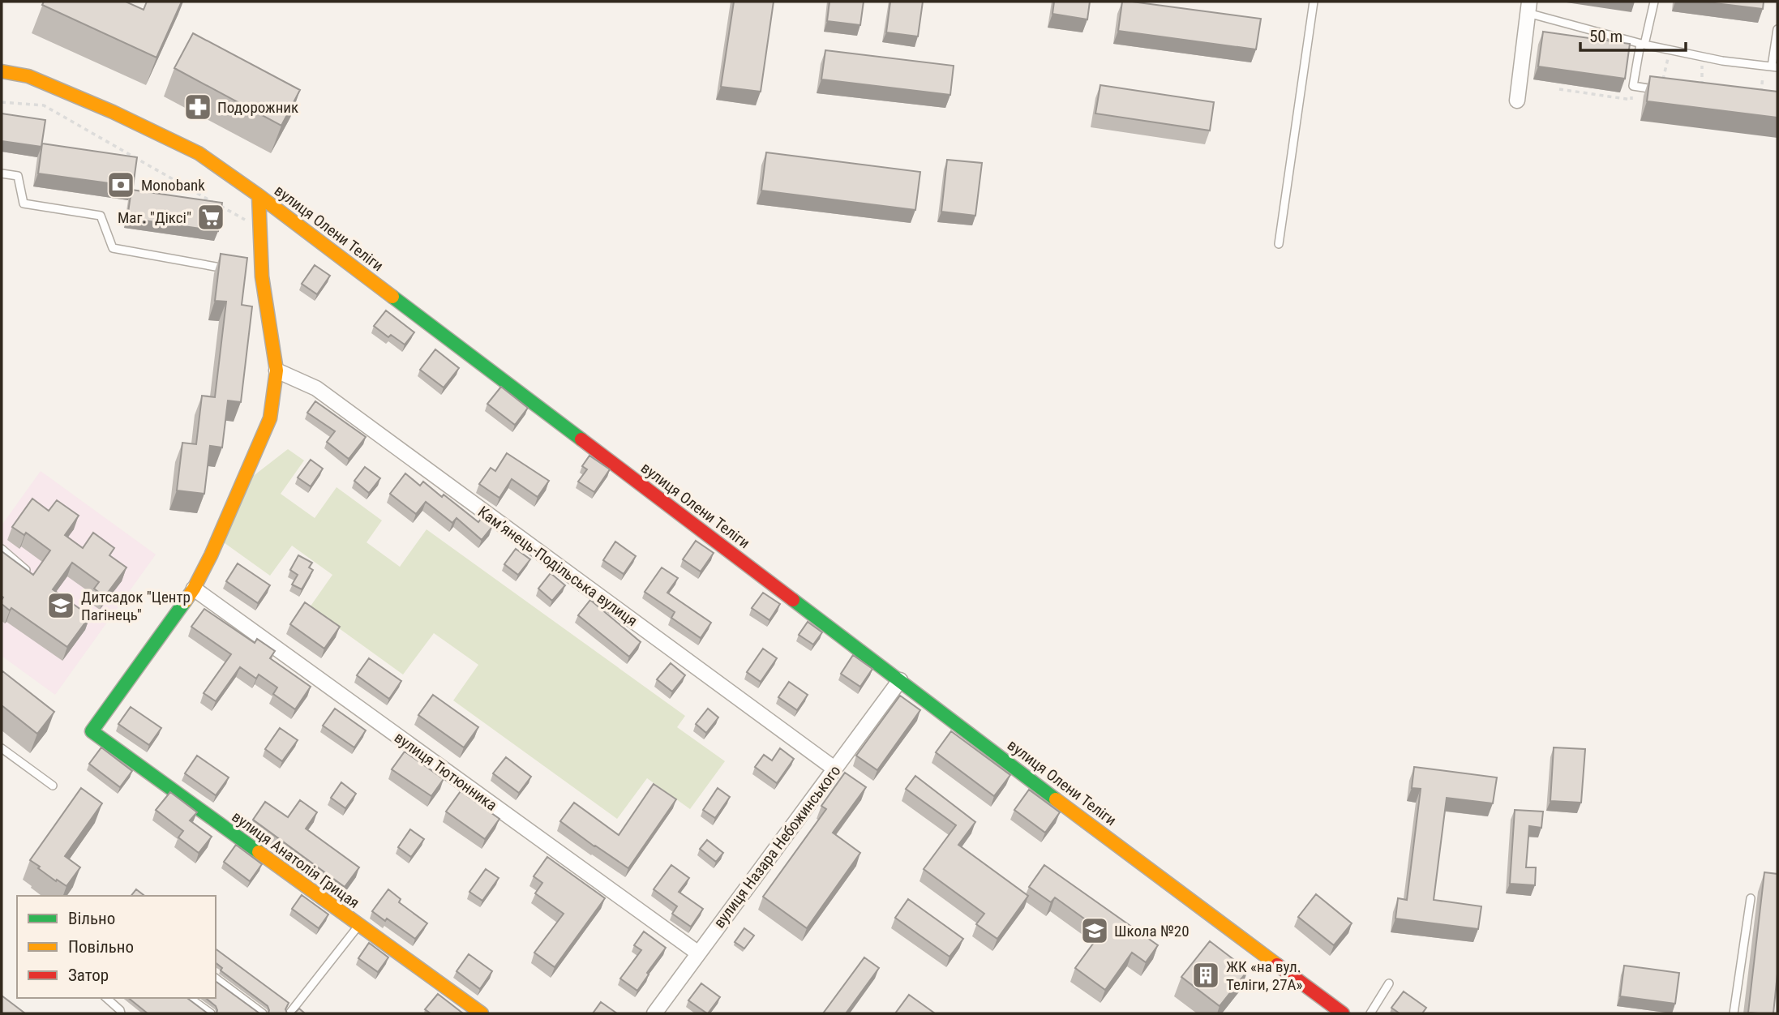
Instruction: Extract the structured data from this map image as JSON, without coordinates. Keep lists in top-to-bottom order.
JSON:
{
  "streets": {
    "street": [
      "вулиця Олени Теліги",
      "Камʼянець-Подільська вулиця",
      "вулиця Тютюнника",
      "вулиця Назара Небожинського",
      "вулиця Анатолія Грицая"
    ]
  },
  "crossings": [
    ["вулиця Олени Теліги", "вулиця Назара Небожинського"],
    ["Камʼянець-Подільська вулиця", "вулиця Назара Небожинського"],
    ["вулиця Тютюнника", "вулиця Назара Небожинського"],
    ["вулиця Тютюнника", "вулиця Анатолія Грицая"]
  ],
  "places": {
    "pharmacy": ["Подорожник"],
    "bank": ["Monobank"],
    "supermarket": ["Маг. \"Діксі\""],
    "school or university": ["Дитсадок \"Центр Пагінець\"", "Школа №20"],
    "building": ["ЖК «на вул. Теліги, 27А»"]
  },
  "legend": ["Вільно", "Повільно", "Затор"],
  "scale_bar": "50 m"
}
